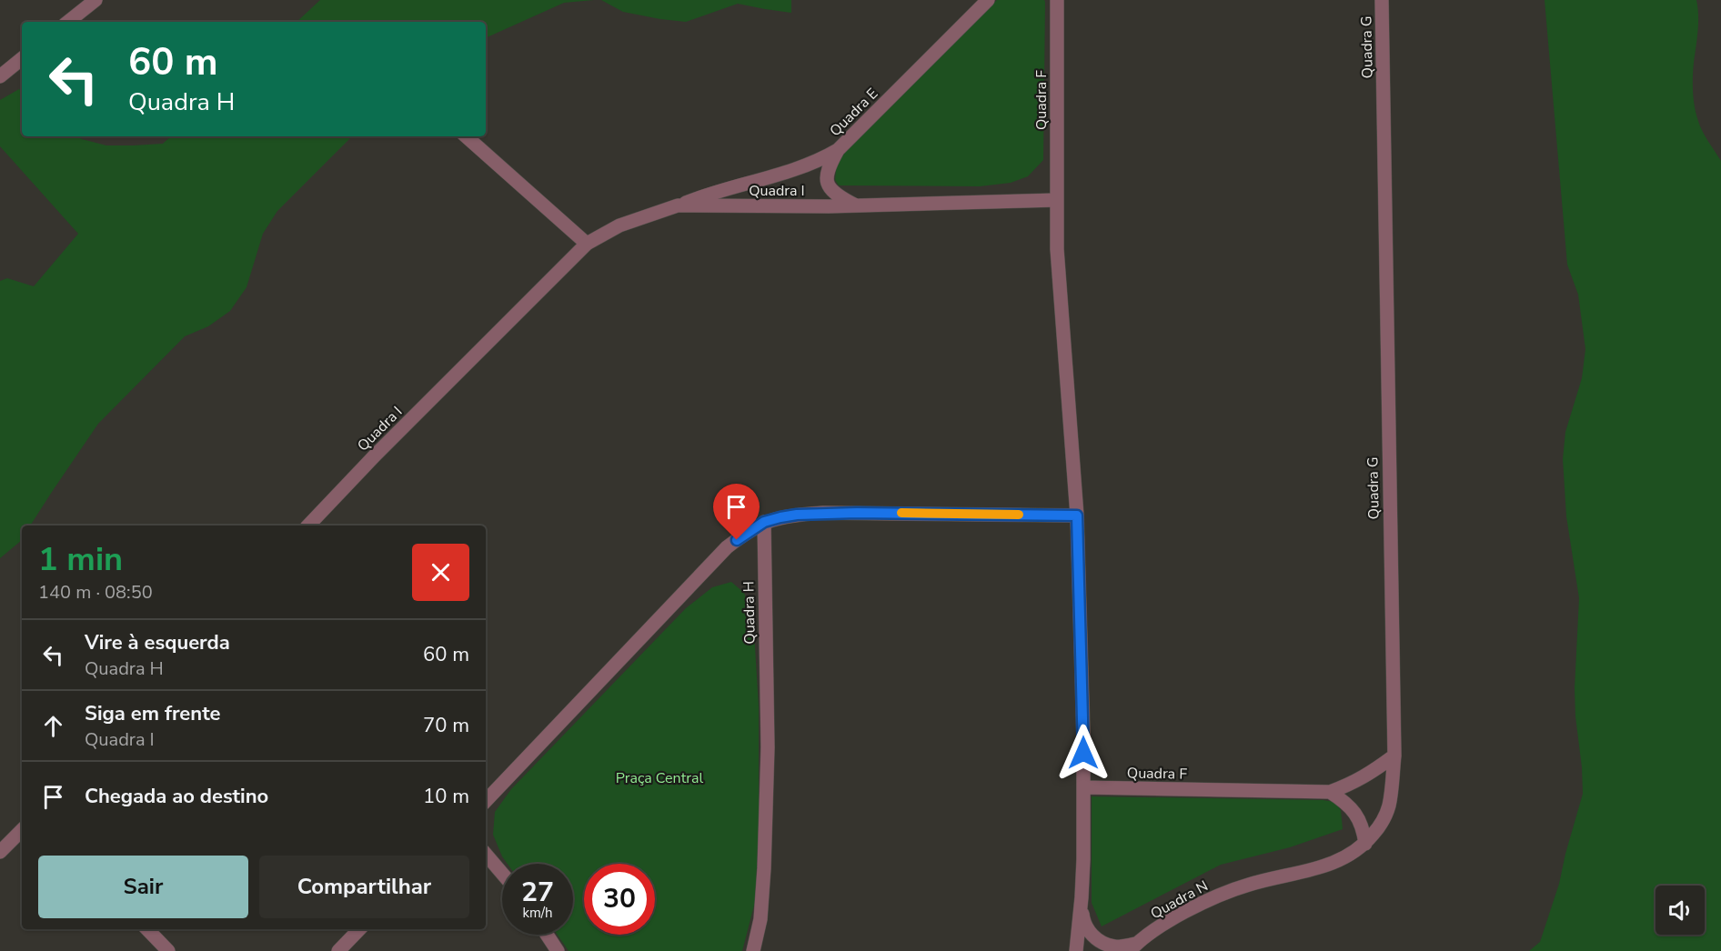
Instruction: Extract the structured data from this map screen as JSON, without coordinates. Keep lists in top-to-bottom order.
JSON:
{
  "streets": {
    "street": [
      "Quadra G",
      "Quadra F",
      "Quadra E",
      "Quadra I",
      "Quadra H",
      "Quadra N"
    ]
  },
  "crossings": [
    ["Quadra G", "Quadra F"],
    ["Quadra G", "Quadra N"],
    ["Quadra F", "Quadra I"],
    ["Quadra E", "Quadra I"]
  ],
  "parks": ["Praça Central"],
  "page": {
    "turn": ["60 m", "Quadra H"],
    "heading": ["1 min", "140 m · 08:50"],
    "list": [
      {
        "name": "Vire à esquerda",
        "note": "Quadra H",
        "value": "60 m"
      },
      {
        "name": "Siga em frente",
        "note": "Quadra I",
        "value": "70 m"
      },
      {
        "name": "Chegada ao destino",
        "value": "10 m"
      }
    ],
    "buttons": ["Sair", "Compartilhar"],
    "speed": "27 km/h",
    "limit": "30"
  }
}
